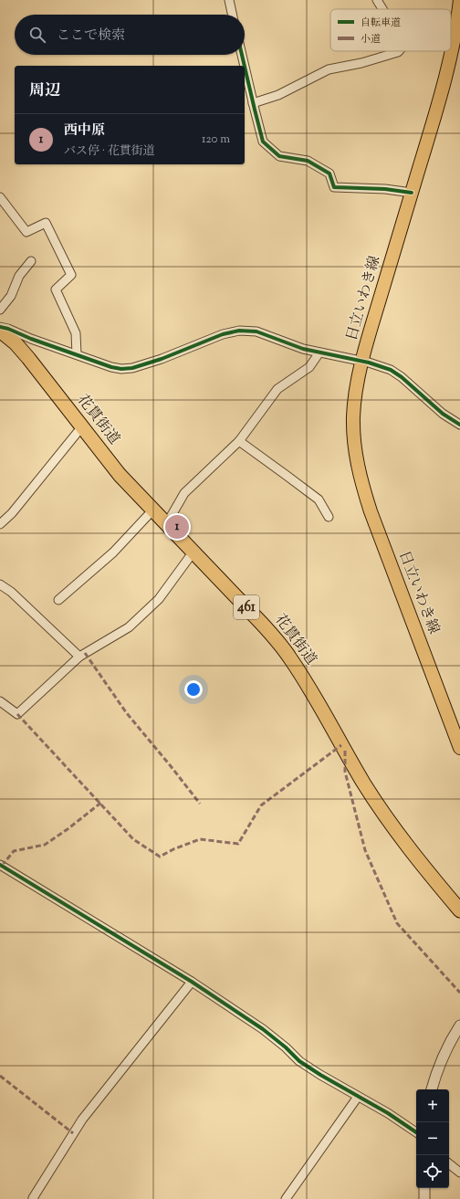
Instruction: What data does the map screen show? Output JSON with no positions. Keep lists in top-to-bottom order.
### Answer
{
  "streets": {
    "highway": ["花貫街道", "461"],
    "main road": ["日立いわき線"]
  },
  "legend": ["自転車道", "小道"],
  "page": {
    "search": "ここで検索",
    "heading": "周辺",
    "list": [
      {
        "mark": "1",
        "name": "西中原",
        "note": "バス停 · 花貫街道",
        "value": "120 m"
      }
    ],
    "pins": "1",
    "map_buttons": ["+", "−"]
  }
}
